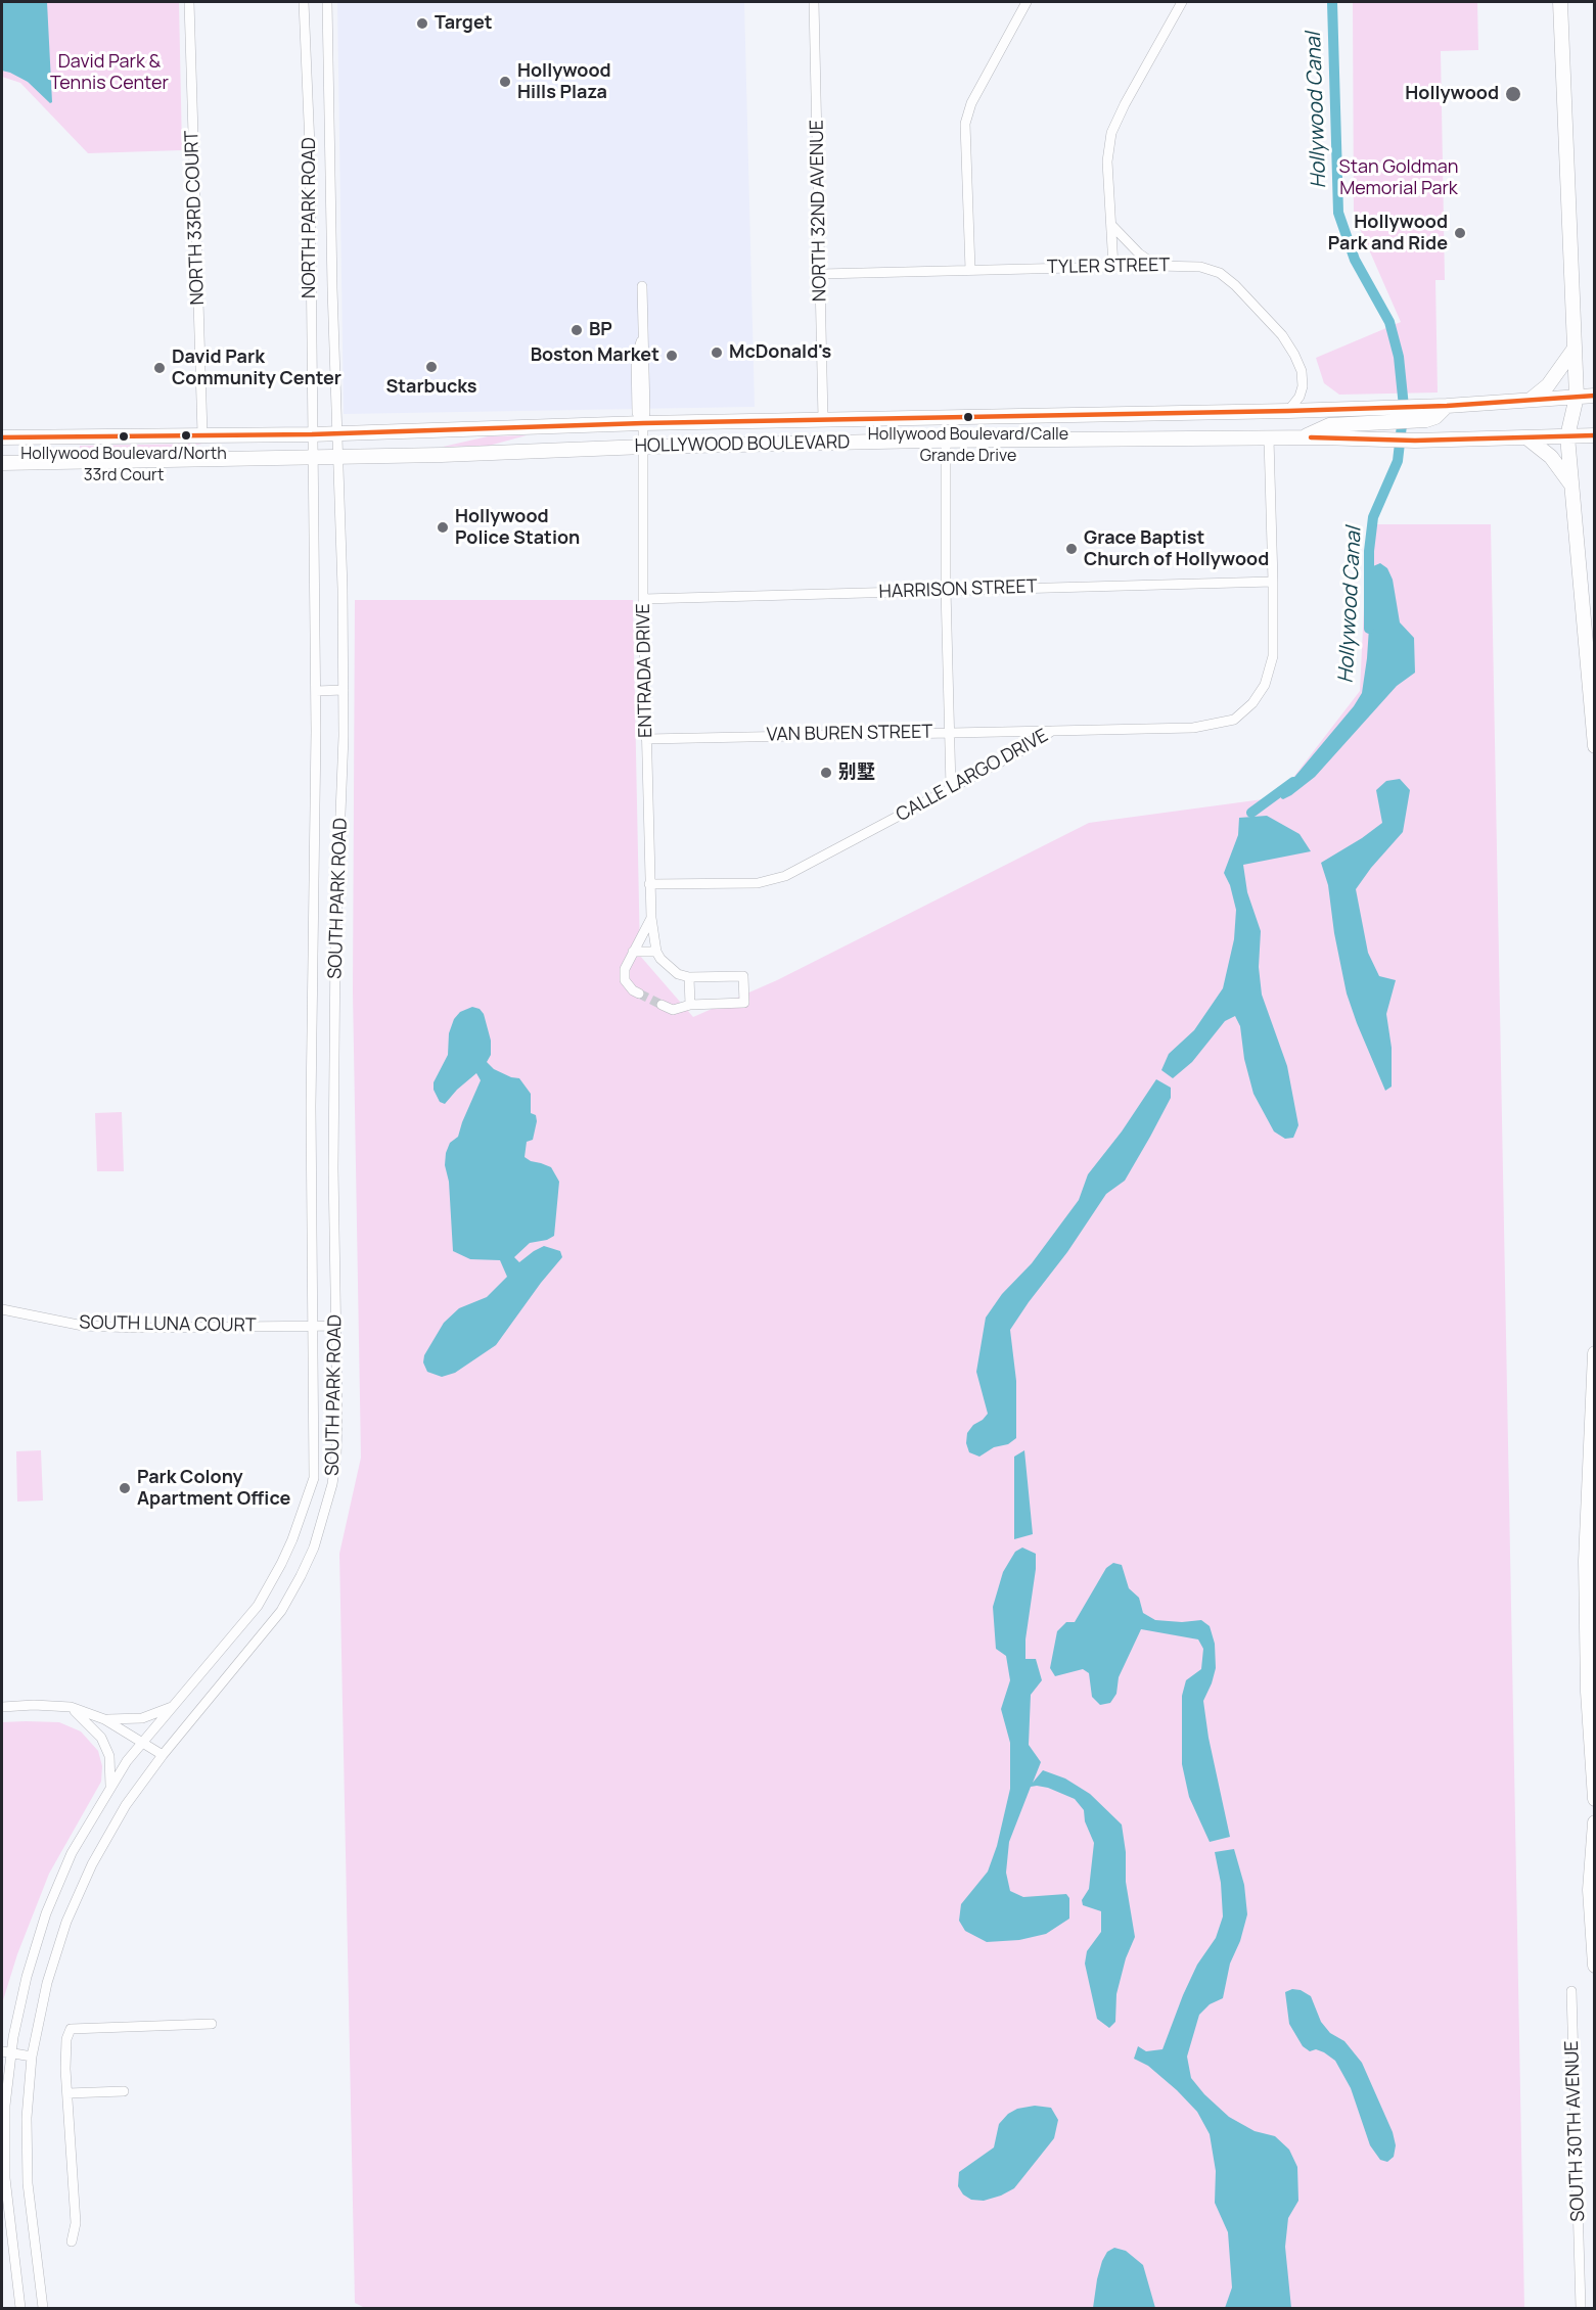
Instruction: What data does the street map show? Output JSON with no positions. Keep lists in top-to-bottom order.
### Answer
{
  "streets": {
    "highway": ["HOLLYWOOD BOULEVARD"],
    "street": [
      "NORTH 32ND AVENUE",
      "NORTH 33RD COURT",
      "NORTH PARK ROAD",
      "TYLER STREET",
      "HARRISON STREET",
      "ENTRADA DRIVE",
      "VAN BUREN STREET",
      "CALLE LARGO DRIVE",
      "SOUTH PARK ROAD",
      "SOUTH LUNA COURT",
      "SOUTH 30TH AVENUE"
    ]
  },
  "crossings": [
    ["NORTH 32ND AVENUE", "TYLER STREET"],
    ["NORTH 32ND AVENUE", "HOLLYWOOD BOULEVARD"],
    ["NORTH 33RD COURT", "HOLLYWOOD BOULEVARD"],
    ["NORTH PARK ROAD", "HOLLYWOOD BOULEVARD"],
    ["NORTH PARK ROAD", "SOUTH PARK ROAD"],
    ["TYLER STREET", "HOLLYWOOD BOULEVARD"],
    ["HOLLYWOOD BOULEVARD", "ENTRADA DRIVE"],
    ["HOLLYWOOD BOULEVARD", "CALLE LARGO DRIVE"],
    ["HOLLYWOOD BOULEVARD", "SOUTH PARK ROAD"],
    ["HARRISON STREET", "ENTRADA DRIVE"],
    ["HARRISON STREET", "CALLE LARGO DRIVE"],
    ["ENTRADA DRIVE", "VAN BUREN STREET"],
    ["ENTRADA DRIVE", "CALLE LARGO DRIVE"],
    ["VAN BUREN STREET", "CALLE LARGO DRIVE"],
    ["SOUTH PARK ROAD", "SOUTH LUNA COURT"]
  ],
  "water": ["Hollywood Canal"],
  "parks": ["David Park & Tennis Center", "Stan Goldman Memorial Park"],
  "places": [
    "Target",
    "Hollywood Hills Plaza",
    "Hollywood",
    "Hollywood Park and Ride",
    "BP",
    "McDonald's",
    "Boston Market",
    "Starbucks",
    "David Park Community Center",
    "Hollywood Boulevard/Calle Grande Drive",
    "Hollywood Boulevard/North 33rd Court",
    "Hollywood Police Station",
    "Grace Baptist Church of Hollywood",
    "别墅",
    "Park Colony Apartment Office"
  ]
}
